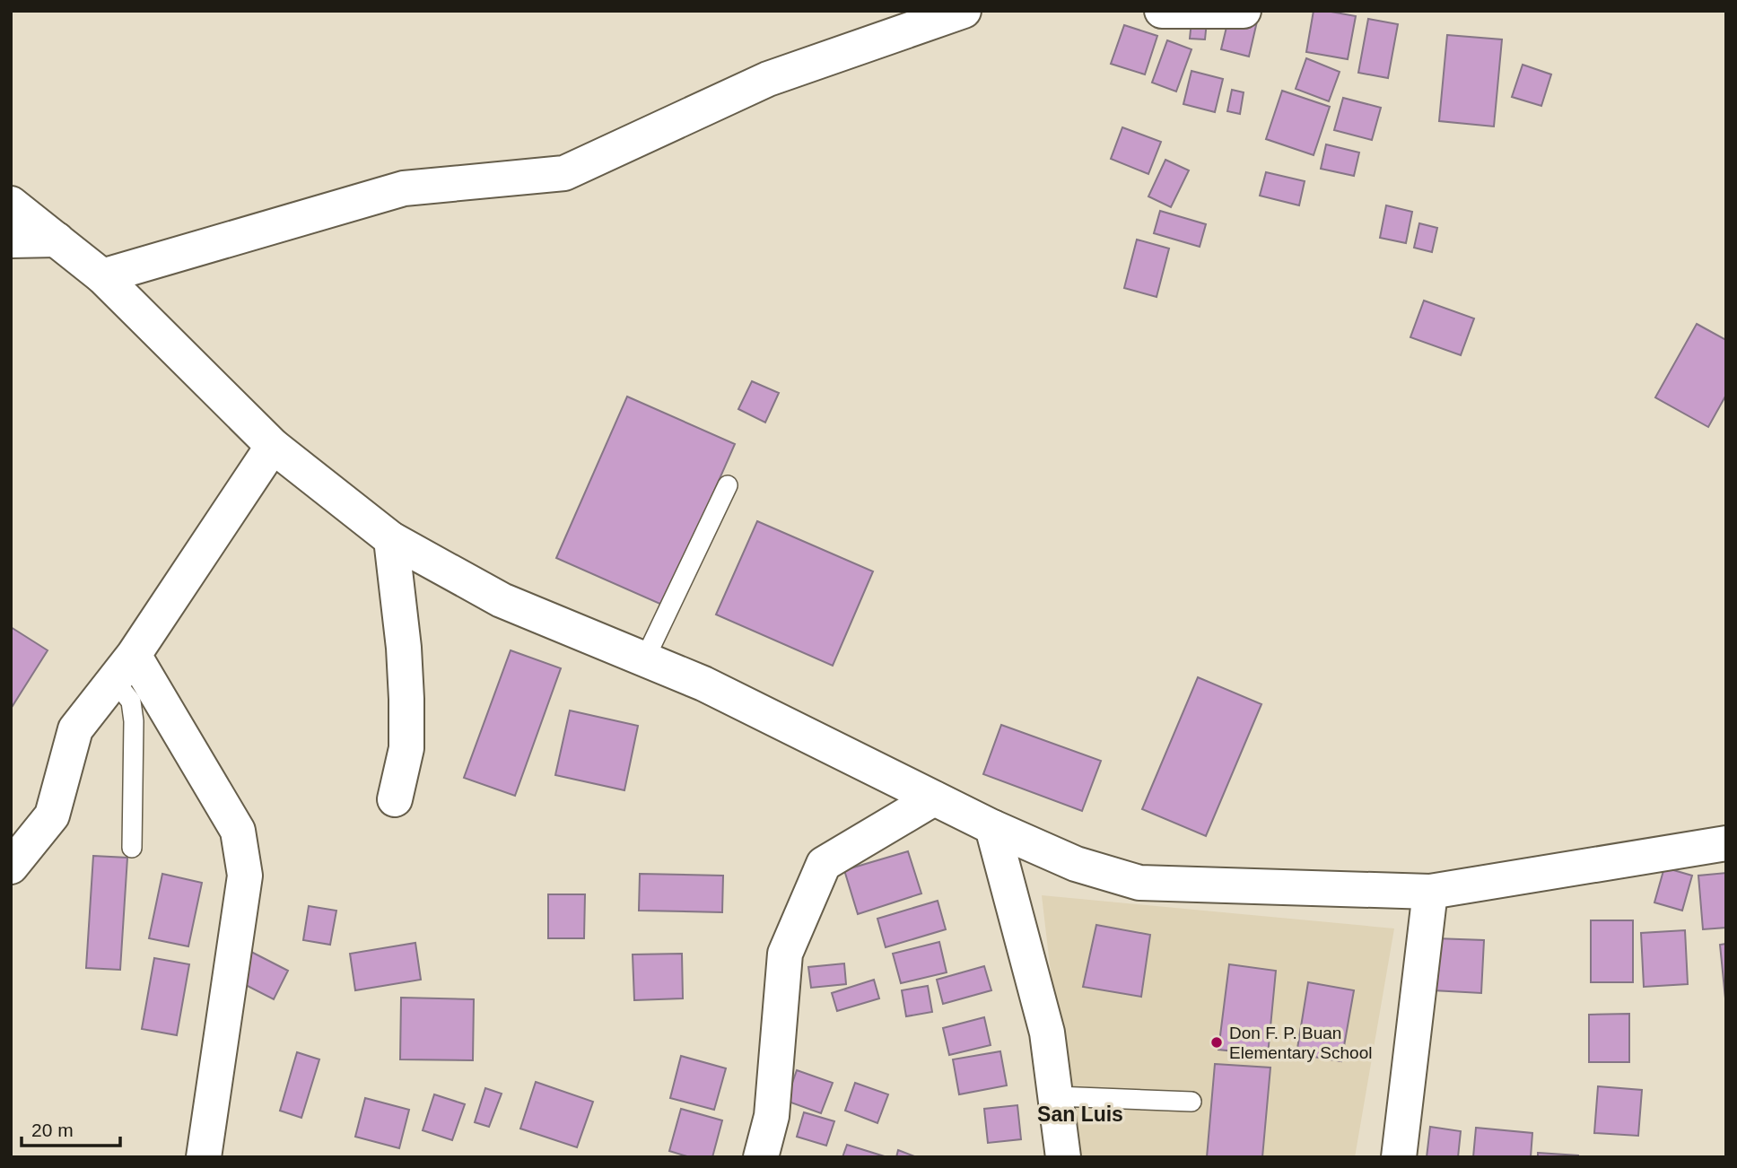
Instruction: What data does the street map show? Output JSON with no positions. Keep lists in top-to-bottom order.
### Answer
{
  "districts": ["San Luis"],
  "places": ["Don F. P. Buan Elementary School"],
  "scale_bar": "20 m"
}
